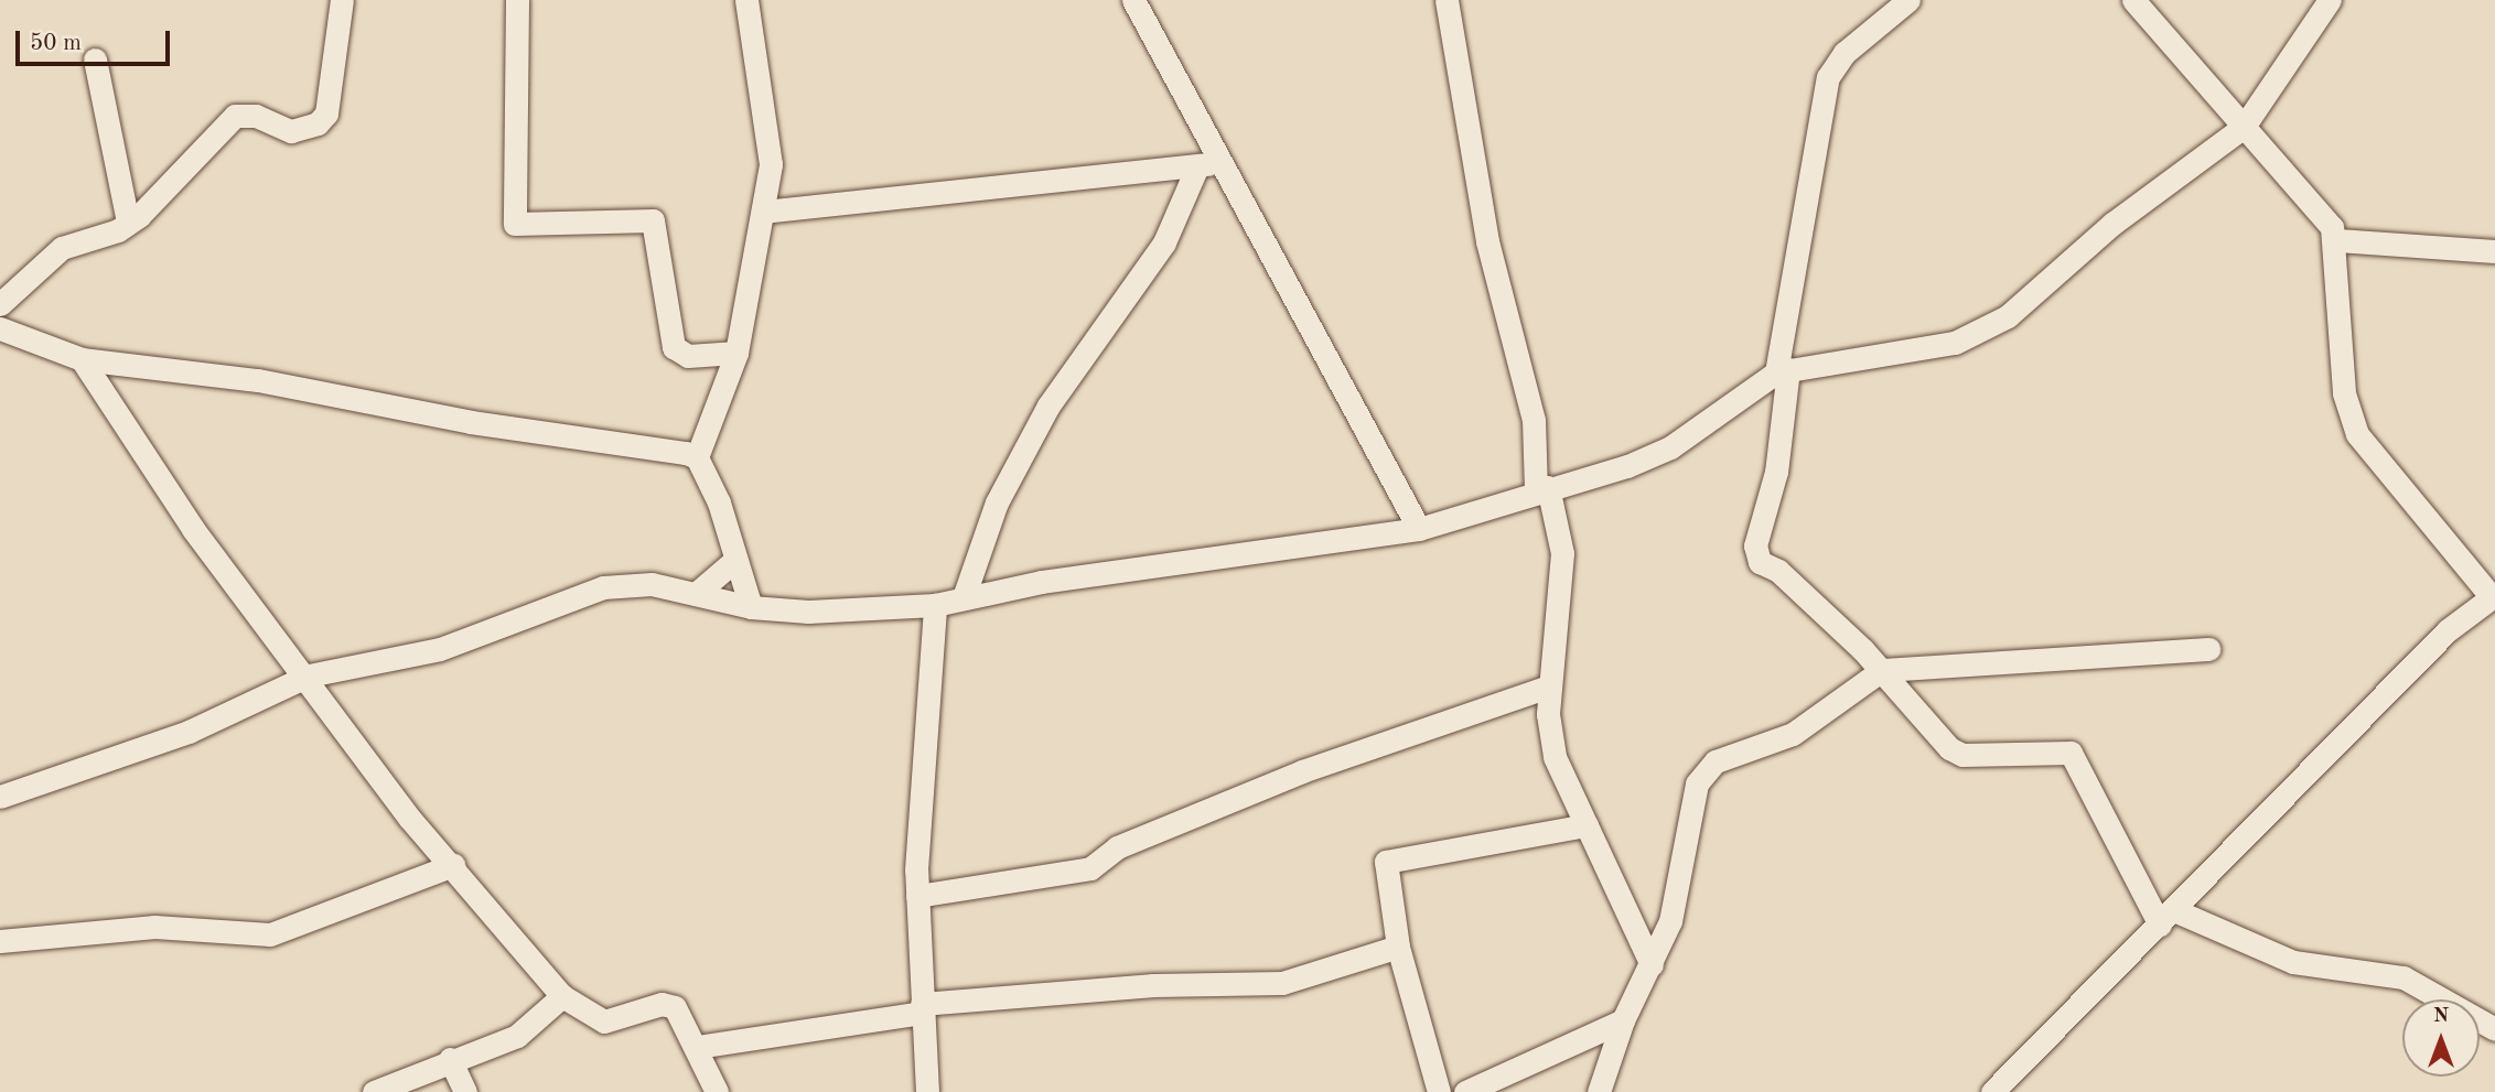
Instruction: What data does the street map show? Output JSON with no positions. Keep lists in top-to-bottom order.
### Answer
{
  "scale_bar": "50 m",
  "north": "top"
}
